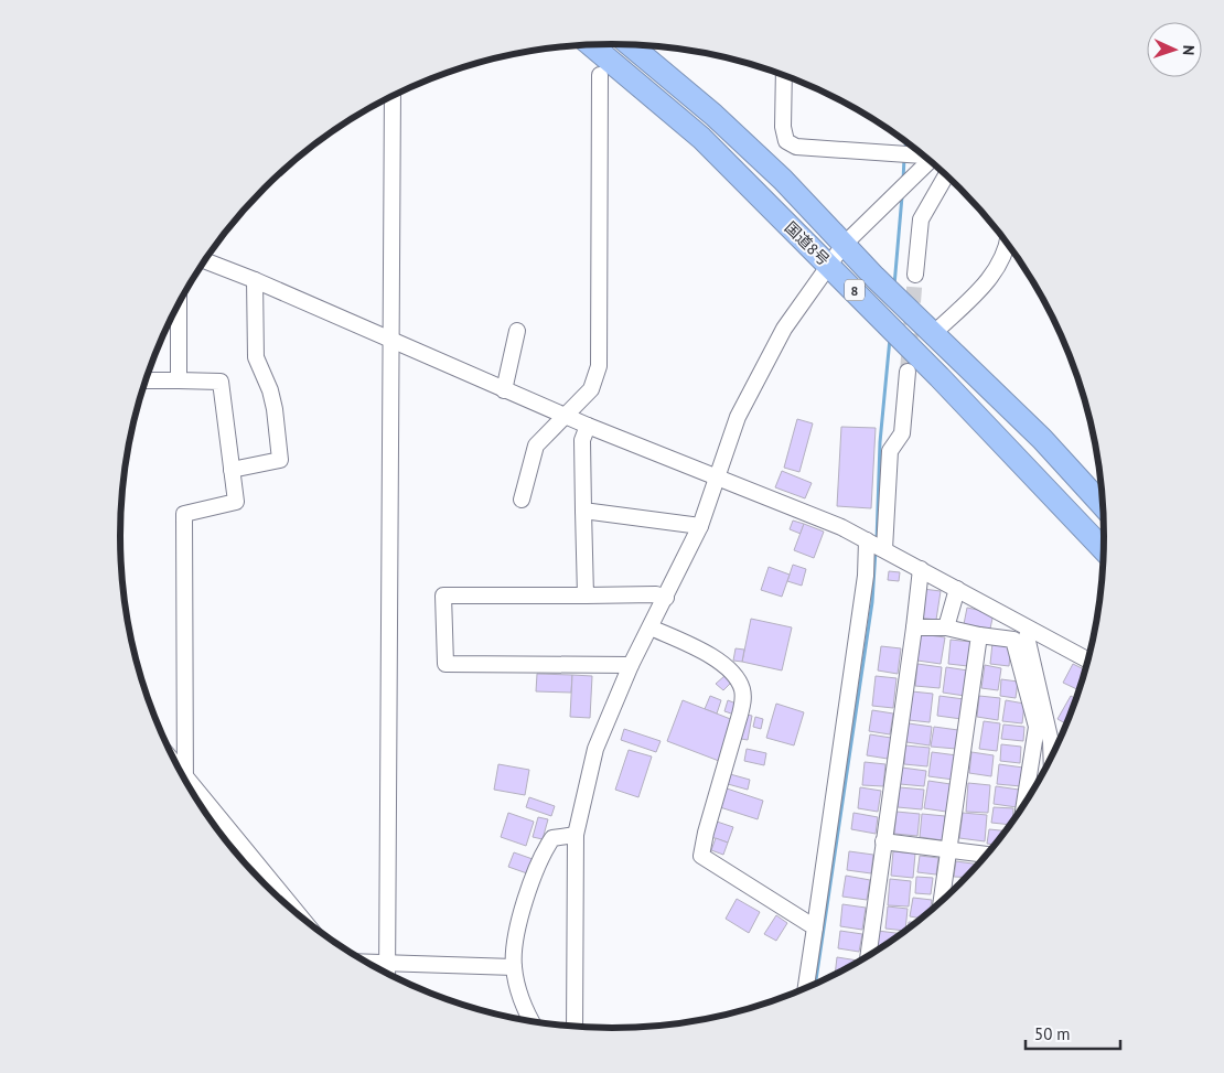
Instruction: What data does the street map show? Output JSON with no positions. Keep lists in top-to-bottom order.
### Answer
{
  "streets": {
    "highway": ["国道8号", "8"]
  },
  "scale_bar": "50 m",
  "north": "right"
}
